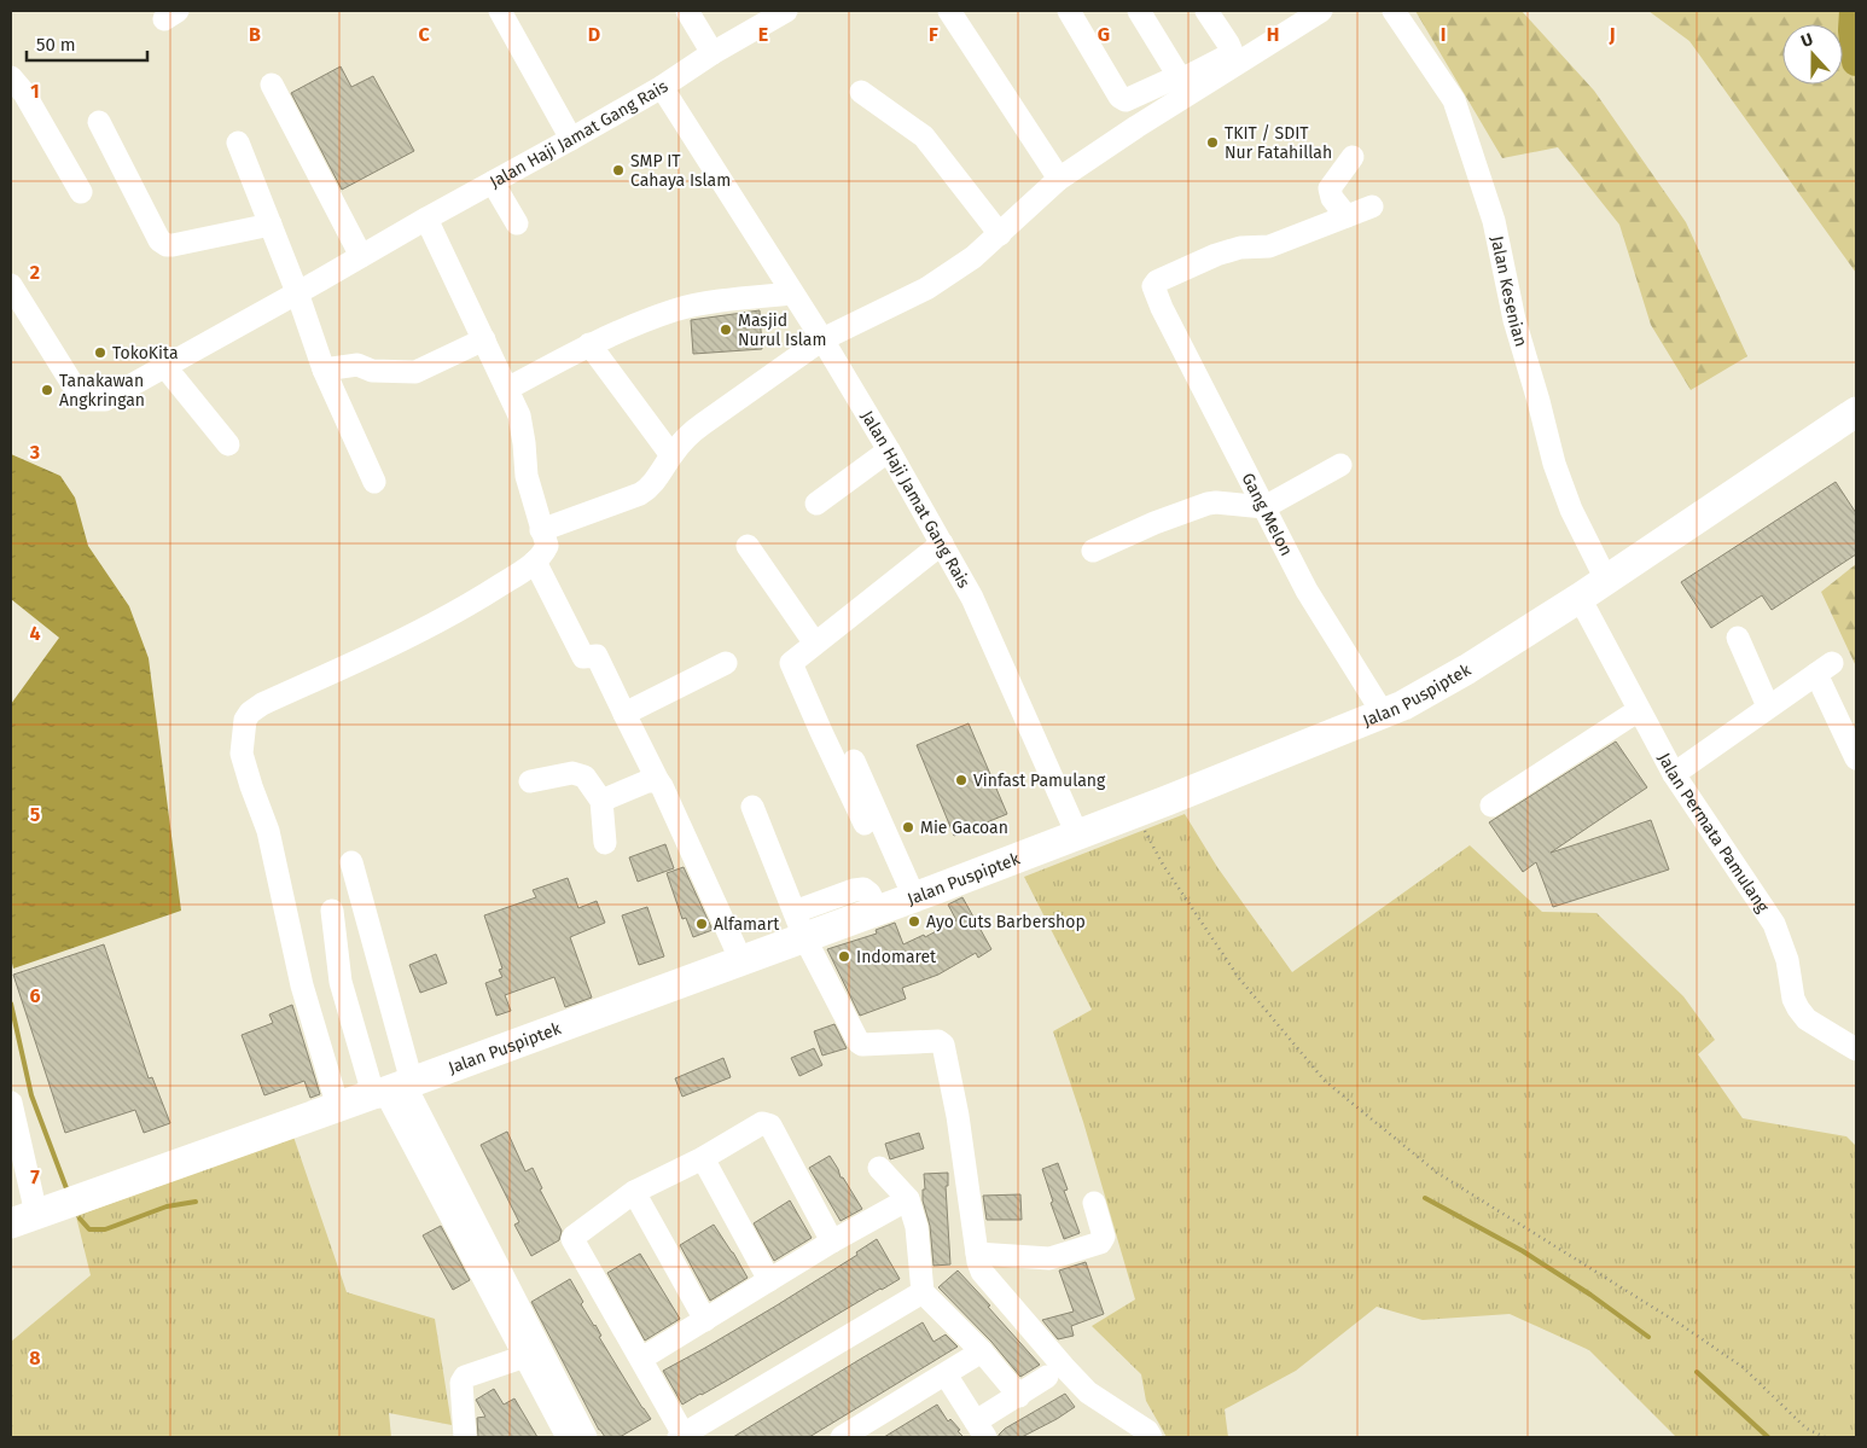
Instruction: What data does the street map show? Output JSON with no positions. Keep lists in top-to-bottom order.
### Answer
{
  "streets": {
    "main road": ["Jalan Puspiptek"],
    "street": [
      "Jalan Haji Jamat Gang Rais",
      "Jalan Kesenian",
      "Gang Melon",
      "Jalan Permata Pamulang"
    ]
  },
  "crossings": [
    ["Jalan Haji Jamat Gang Rais", "Jalan Puspiptek"],
    ["Jalan Kesenian", "Jalan Puspiptek"],
    ["Gang Melon", "Jalan Puspiptek"],
    ["Jalan Puspiptek", "Jalan Permata Pamulang"]
  ],
  "places": [
    "TKIT / SDIT Nur Fatahillah",
    "SMP IT Cahaya Islam",
    "Masjid Nurul Islam",
    "TokoKita",
    "Tanakawan Angkringan",
    "Vinfast Pamulang",
    "Mie Gacoan",
    "Ayo Cuts Barbershop",
    "Alfamart",
    "Indomaret"
  ],
  "scale_bar": "50 m",
  "north": "top",
  "grid": {
    "columns": [
      "B",
      "C",
      "D",
      "E",
      "F",
      "G",
      "H",
      "I",
      "J"
    ],
    "rows": [
      "1",
      "2",
      "3",
      "4",
      "5",
      "6",
      "7",
      "8"
    ]
  }
}
